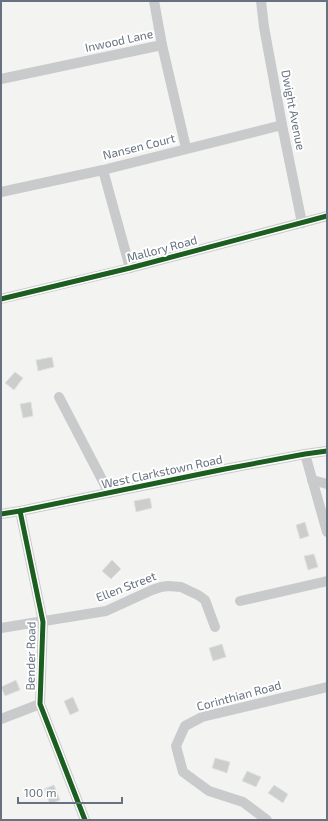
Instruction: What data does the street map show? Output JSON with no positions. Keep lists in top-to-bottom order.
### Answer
{
  "streets": {
    "street": [
      "Inwood Lane",
      "Dwight Avenue",
      "Nansen Court",
      "Mallory Road",
      "West Clarkstown Road",
      "Ellen Street",
      "Bender Road",
      "Corinthian Road"
    ]
  },
  "crossings": [
    ["Inwood Lane", "Nansen Court"],
    ["Dwight Avenue", "Nansen Court"],
    ["Dwight Avenue", "Mallory Road"],
    ["West Clarkstown Road", "Bender Road"],
    ["Ellen Street", "Bender Road"]
  ],
  "scale_bar": "100 m"
}
